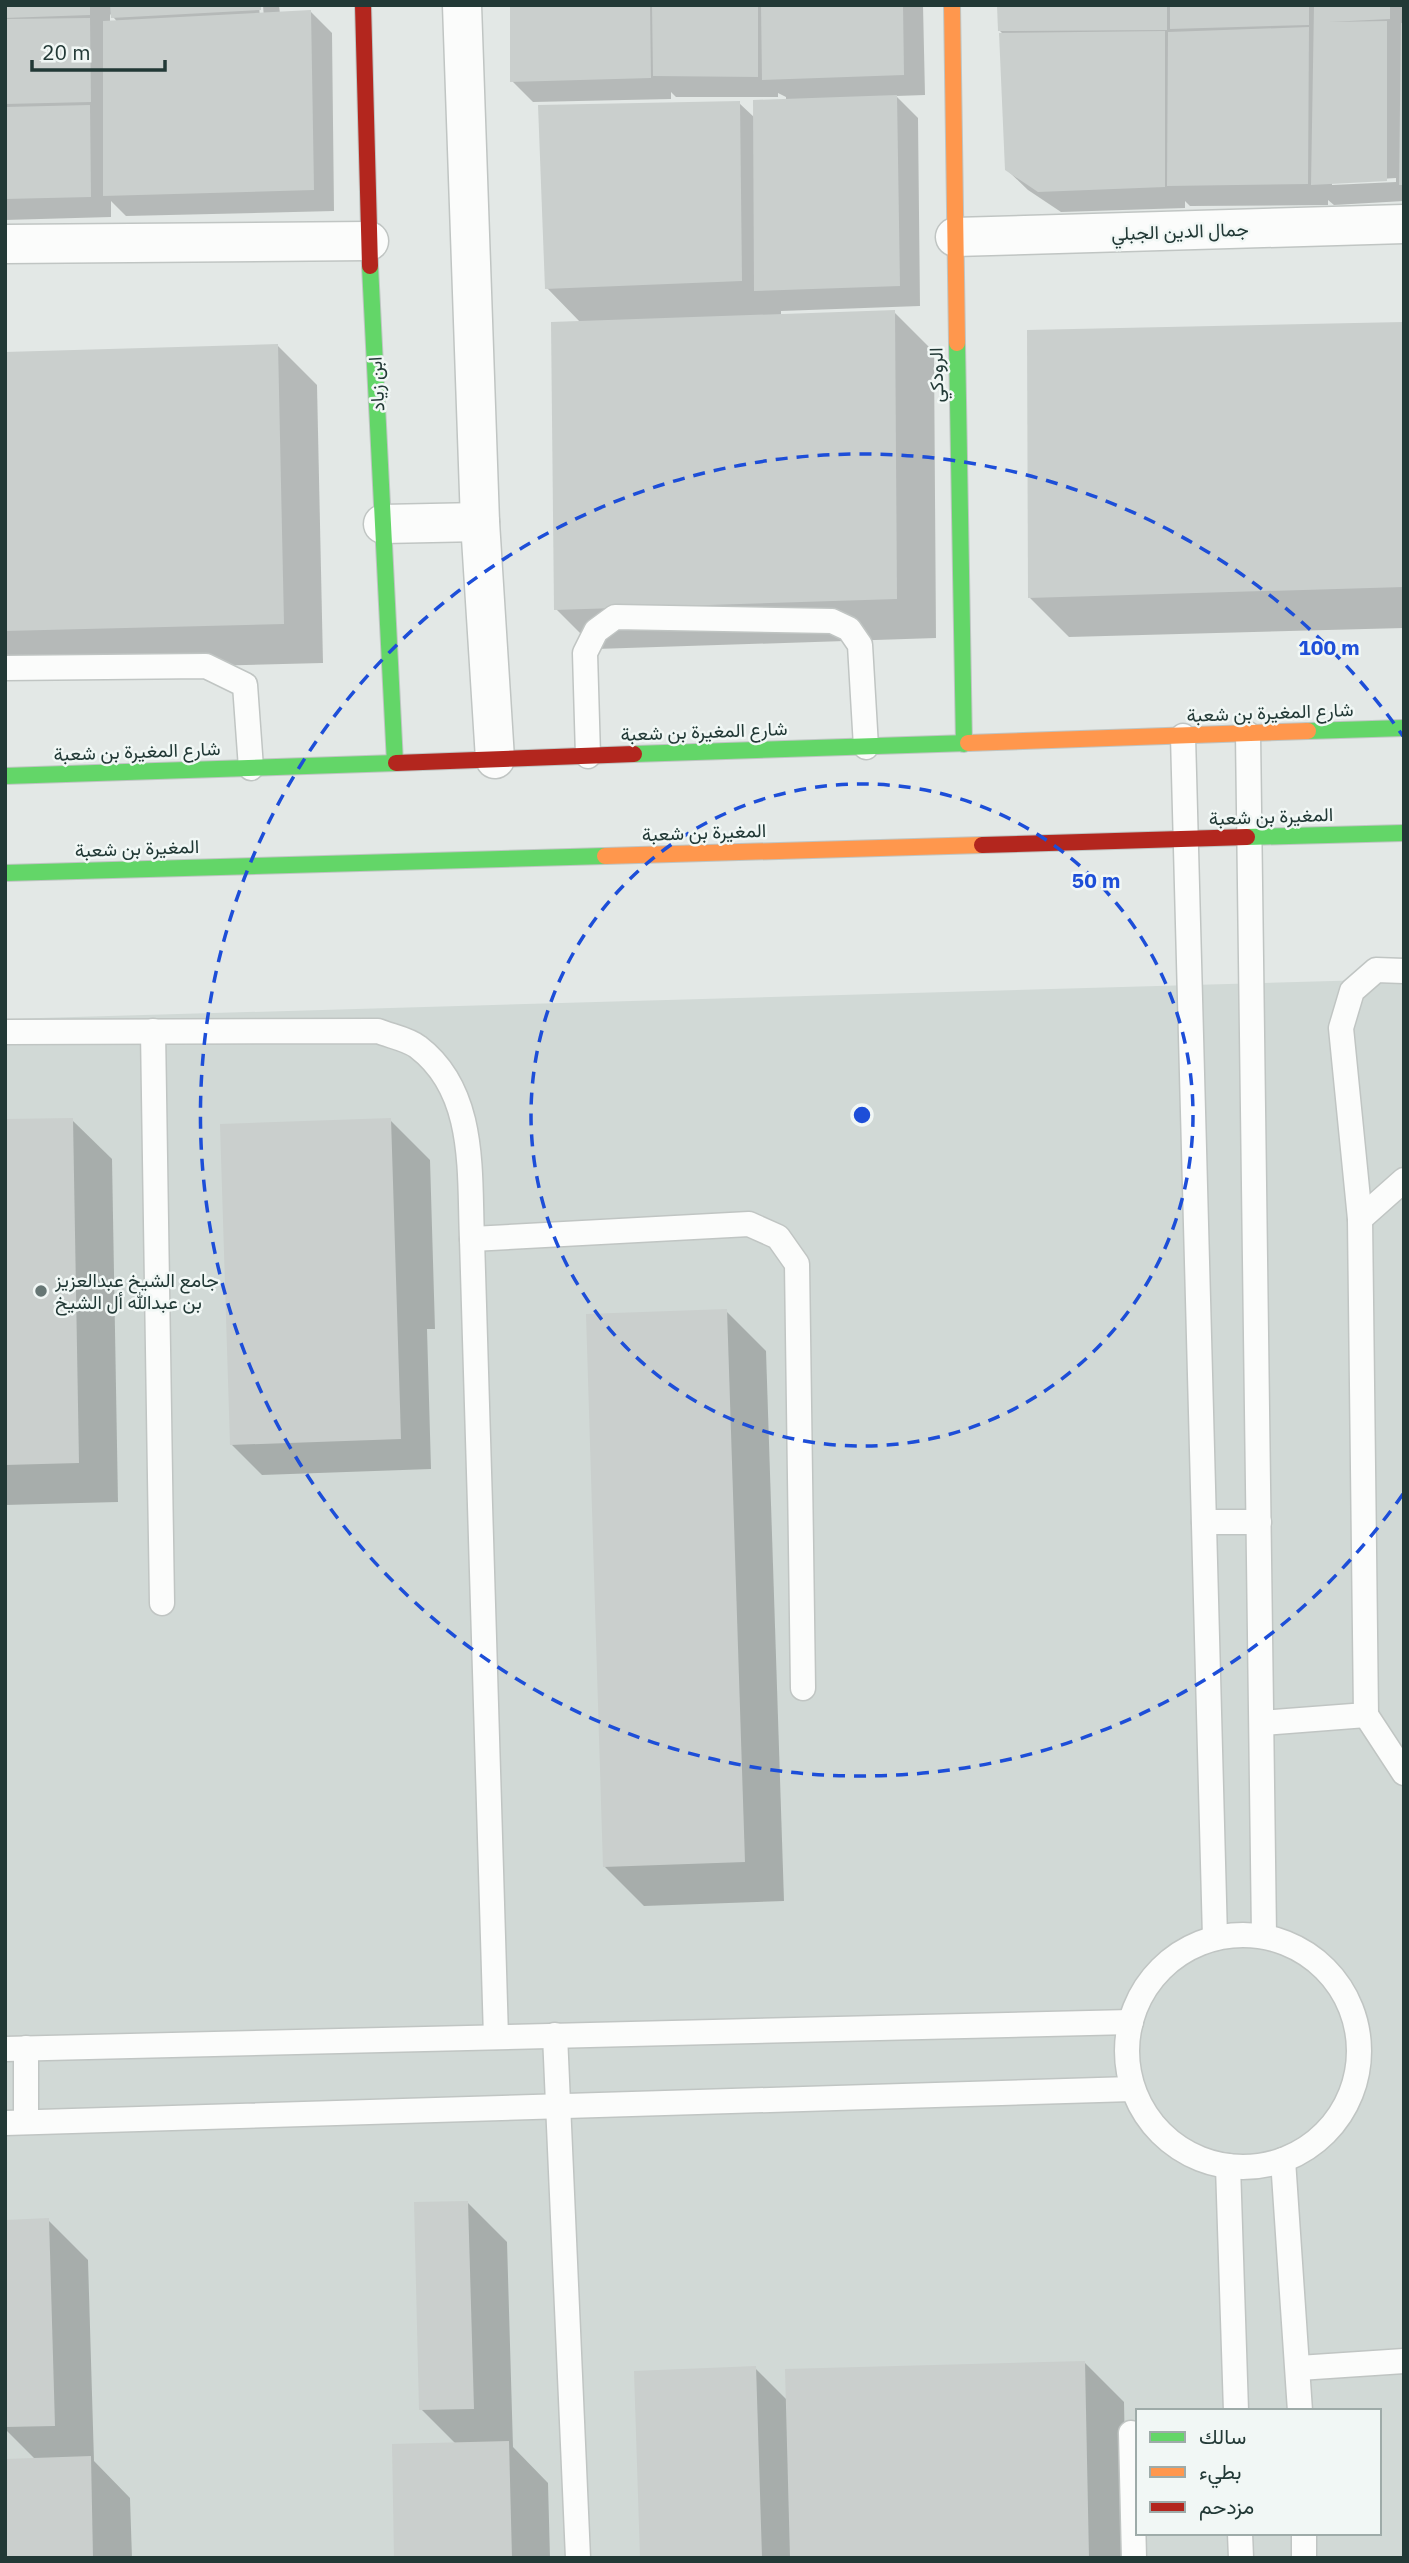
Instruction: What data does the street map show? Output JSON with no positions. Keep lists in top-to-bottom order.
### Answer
{
  "streets": {
    "street": [
      "جمال الدين الجبلي",
      "الرودكي",
      "ابن زياد",
      "شارع المغيرة بن شعبة",
      "المغيرة بن شعبة"
    ]
  },
  "crossings": [
    ["جمال الدين الجبلي", "الرودكي"],
    ["الرودكي", "شارع المغيرة بن شعبة"],
    ["ابن زياد", "شارع المغيرة بن شعبة"]
  ],
  "places": ["جامع الشيخ عبدالعزيز بن عبدالله أل الشيخ"],
  "legend": ["سالك", "بطيء", "مزدحم"],
  "scale_bar": "20 m",
  "rings": ["100 m", "50 m"]
}
